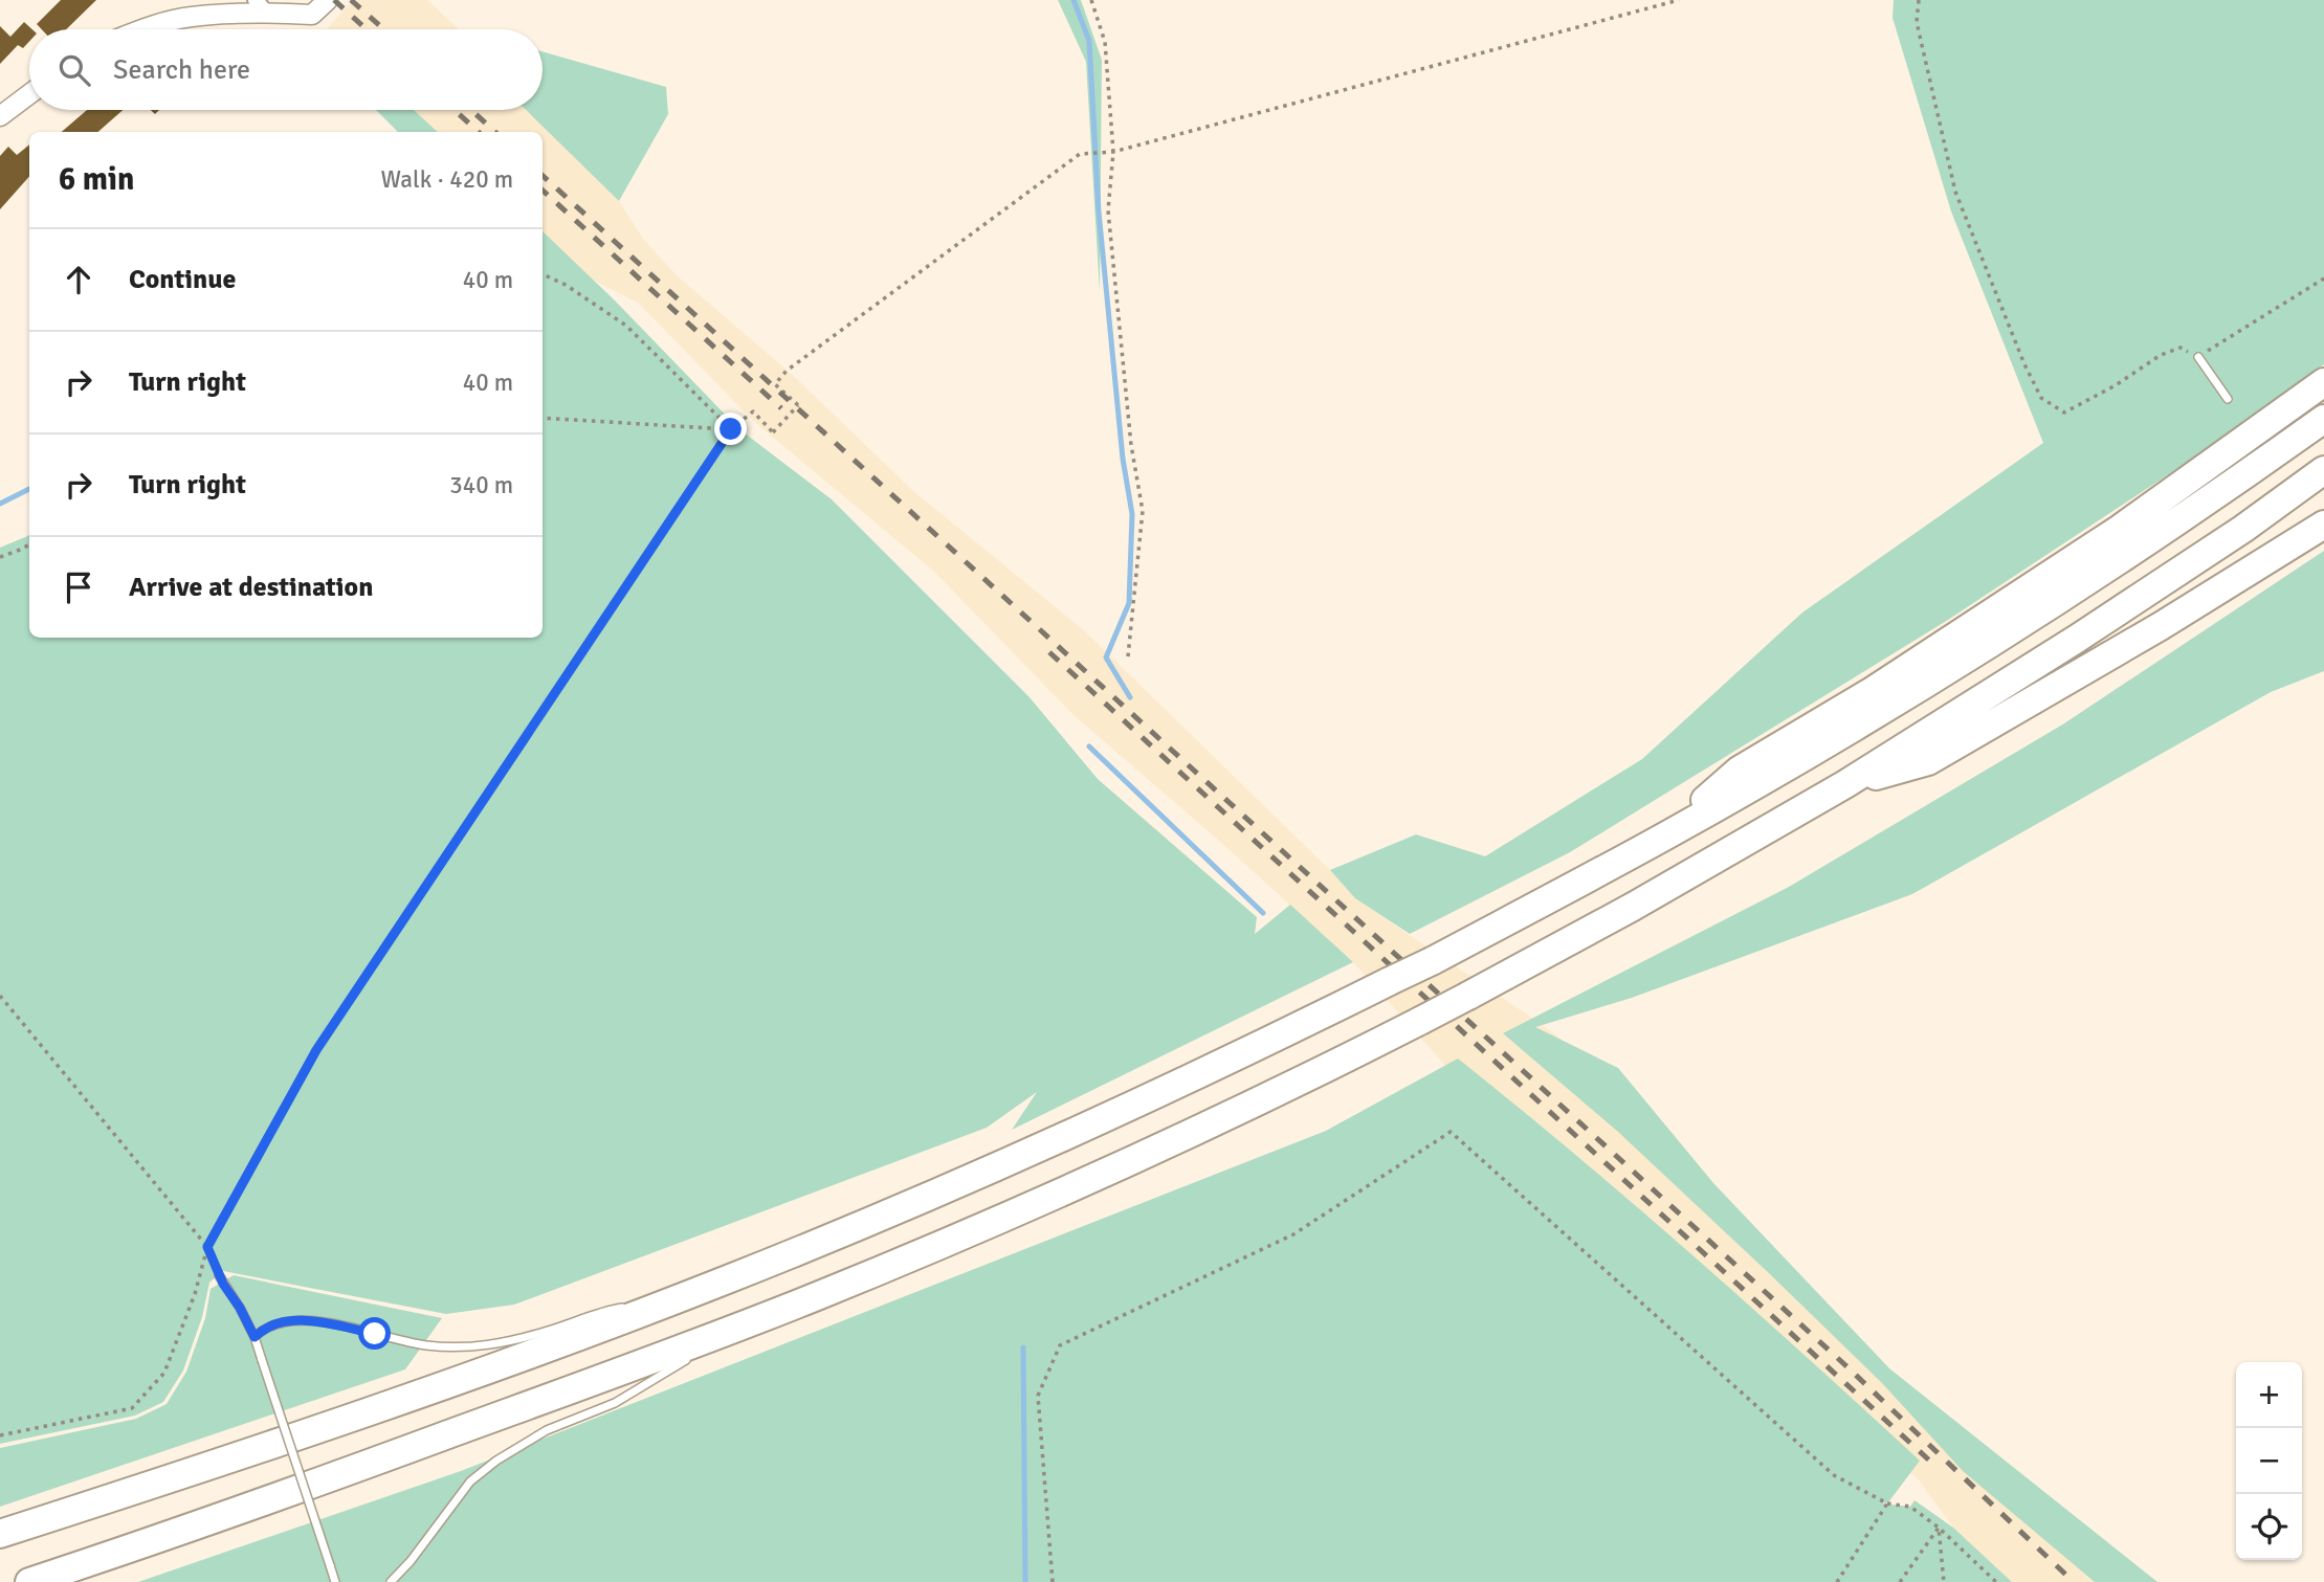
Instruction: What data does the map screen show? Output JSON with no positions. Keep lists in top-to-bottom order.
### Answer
{
  "page": {
    "search": "Search here",
    "heading": ["6 min", "Walk · 420 m"],
    "list": [
      ["Continue", "40 m"],
      ["Turn right", "40 m"],
      ["Turn right", "340 m"],
      "Arrive at destination"
    ],
    "map_buttons": ["+", "−"]
  }
}
